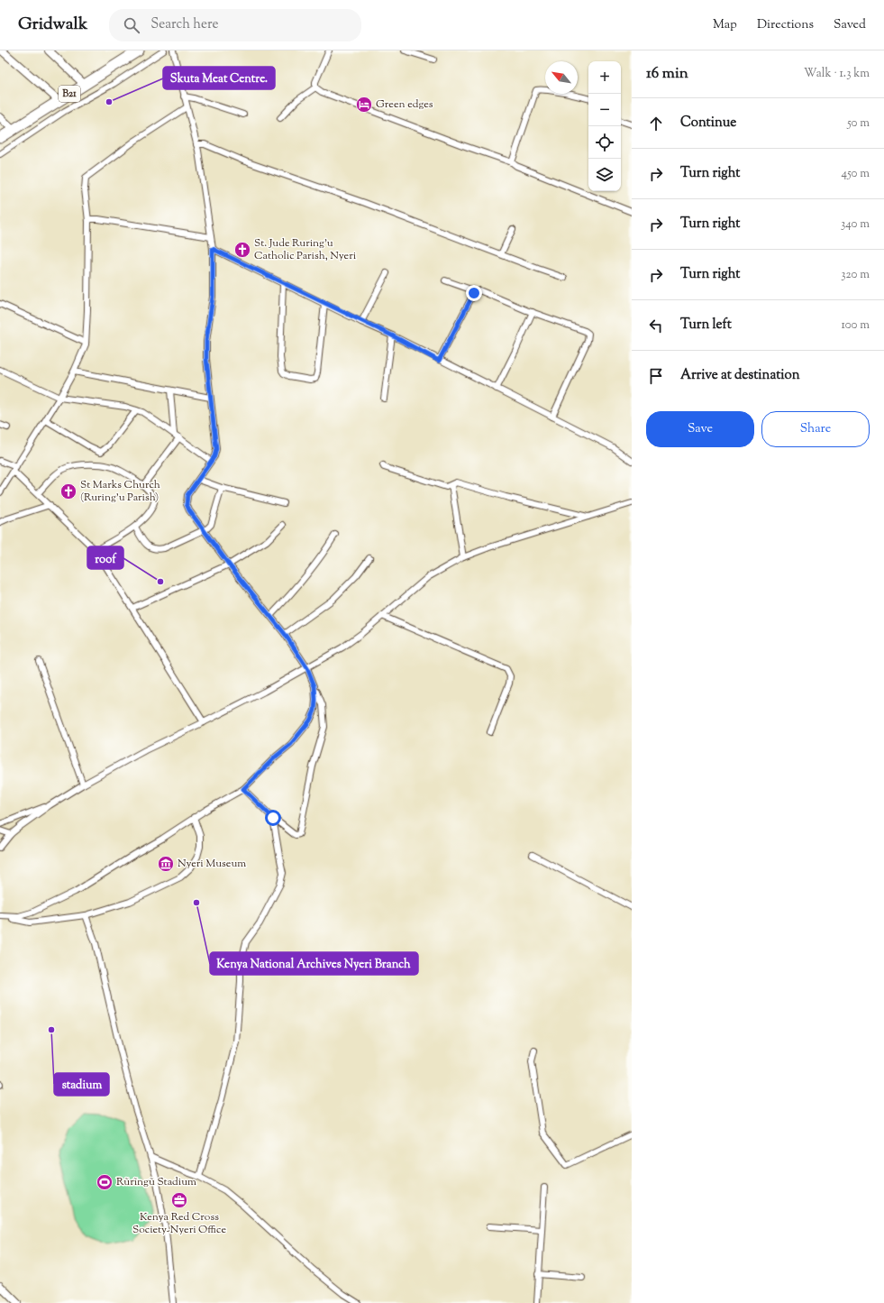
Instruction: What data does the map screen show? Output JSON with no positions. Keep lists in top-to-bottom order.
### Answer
{
  "streets": {
    "highway": ["B21"]
  },
  "places": {
    "other": [
      "Skuta Meat Centre.",
      "roof",
      "Kenya National Archives Nyeri Branch",
      "stadium"
    ],
    "hotel": ["Green edges"],
    "church": ["St. Jude Ruring'u Catholic Parish, Nyeri", "St Marks Church (Ruring'u Parish)"],
    "museum": ["Nyeri Museum"],
    "sports": ["Rũrĩngũ Stadium"],
    "office": ["Kenya Red Cross Society-Nyeri Office"]
  },
  "north": "top left",
  "page": {
    "header": "Gridwalk",
    "search": "Search here",
    "nav": ["Map", "Directions", "Saved"],
    "heading": ["16 min", "Walk · 1.3 km"],
    "map_buttons": ["+", "−"],
    "list": [
      ["Continue", "50 m"],
      ["Turn right", "450 m"],
      ["Turn right", "340 m"],
      ["Turn right", "320 m"],
      ["Turn left", "100 m"],
      "Arrive at destination"
    ],
    "buttons": ["Save", "Share"]
  }
}
